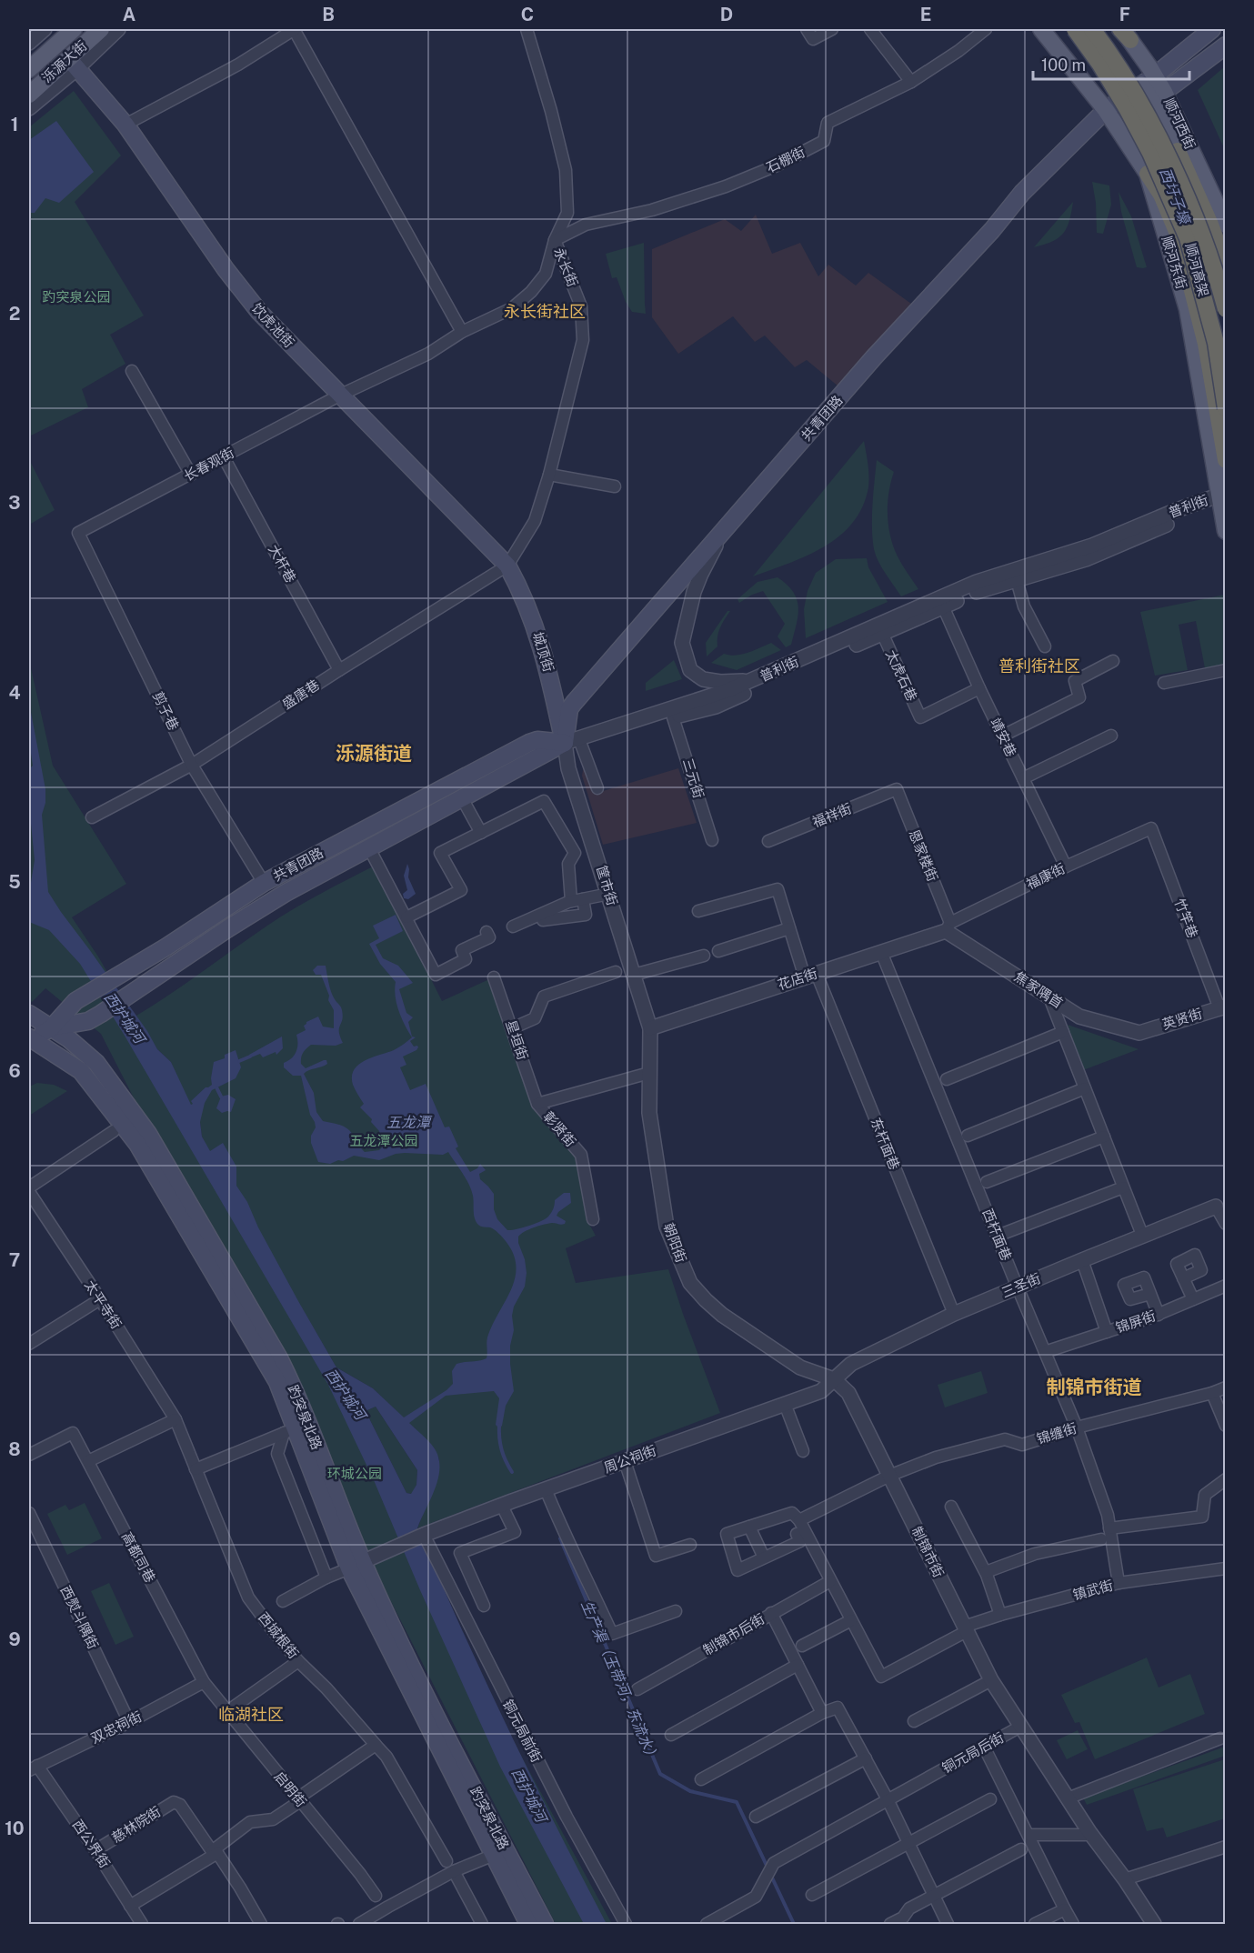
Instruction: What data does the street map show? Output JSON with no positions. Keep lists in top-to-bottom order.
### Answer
{
  "streets": {
    "highway": ["顺河高架"],
    "main road": [
      "泺源大街",
      "顺河西街",
      "顺河东街",
      "饮虎池街",
      "共青团路",
      "城顶街",
      "趵突泉北路"
    ],
    "street": [
      "石棚街",
      "永长街",
      "长春观街",
      "普利街",
      "大杆巷",
      "太虎石巷",
      "盛唐巷",
      "剪子巷",
      "靖安巷",
      "三元街",
      "福祥街",
      "恩家楼街",
      "福康街",
      "筐市街",
      "竹竿巷",
      "花店街",
      "焦家隅首",
      "英贤街",
      "星垣街",
      "彰贤街",
      "东杆面巷",
      "西杆面巷",
      "朝阳街",
      "三圣街",
      "太平寺街",
      "锦屏街",
      "锦缠街",
      "周公祠街",
      "制锦市街",
      "高都司巷",
      "镇武街",
      "西熨斗隅街",
      "制锦市后街",
      "西城根街",
      "双忠祠街",
      "铜元局前街",
      "铜元局后街",
      "启明街",
      "慈林院街",
      "西公界街"
    ]
  },
  "crossings": [
    ["泺源大街", "饮虎池街"],
    ["顺河西街", "共青团路"],
    ["石棚街", "永长街"],
    ["石棚街", "长春观街"],
    ["顺河东街", "共青团路"],
    ["顺河东街", "普利街"],
    ["永长街", "饮虎池街"],
    ["永长街", "长春观街"],
    ["永长街", "城顶街"],
    ["永长街", "盛唐巷"],
    ["饮虎池街", "长春观街"],
    ["饮虎池街", "城顶街"],
    ["饮虎池街", "盛唐巷"],
    ["共青团路", "普利街"],
    ["共青团路", "城顶街"],
    ["共青团路", "剪子巷"],
    ["共青团路", "筐市街"],
    ["共青团路", "趵突泉北路"],
    ["长春观街", "大杆巷"],
    ["长春观街", "剪子巷"],
    ["普利街", "城顶街"],
    ["普利街", "太虎石巷"],
    ["普利街", "靖安巷"],
    ["普利街", "三元街"],
    ["普利街", "筐市街"],
    ["大杆巷", "盛唐巷"],
    ["城顶街", "盛唐巷"],
    ["城顶街", "筐市街"],
    ["太虎石巷", "靖安巷"],
    ["盛唐巷", "剪子巷"],
    ["靖安巷", "福康街"],
    ["福祥街", "恩家楼街"],
    ["恩家楼街", "福康街"],
    ["恩家楼街", "花店街"],
    ["恩家楼街", "焦家隅首"],
    ["福康街", "竹竿巷"],
    ["福康街", "花店街"],
    ["福康街", "焦家隅首"],
    ["筐市街", "花店街"],
    ["筐市街", "朝阳街"],
    ["竹竿巷", "英贤街"],
    ["花店街", "焦家隅首"],
    ["花店街", "东杆面巷"],
    ["花店街", "西杆面巷"],
    ["花店街", "朝阳街"],
    ["焦家隅首", "英贤街"],
    ["星垣街", "彰贤街"],
    ["东杆面巷", "三圣街"],
    ["西杆面巷", "三圣街"],
    ["西杆面巷", "锦屏街"],
    ["西杆面巷", "锦缠街"],
    ["西杆面巷", "镇武街"],
    ["朝阳街", "三圣街"],
    ["朝阳街", "周公祠街"],
    ["朝阳街", "制锦市街"],
    ["三圣街", "周公祠街"],
    ["三圣街", "制锦市街"],
    ["太平寺街", "西城根街"],
    ["趵突泉北路", "周公祠街"],
    ["锦缠街", "制锦市街"],
    ["周公祠街", "制锦市街"],
    ["周公祠街", "铜元局前街"],
    ["制锦市街", "镇武街"],
    ["制锦市街", "铜元局后街"],
    ["高都司巷", "双忠祠街"],
    ["高都司巷", "启明街"],
    ["西熨斗隅街", "双忠祠街"],
    ["双忠祠街", "启明街"],
    ["双忠祠街", "西公界街"],
    ["慈林院街", "西公界街"]
  ],
  "districts": [
    "永长街社区",
    "普利街社区",
    "泺源街道",
    "制锦市街道",
    "临湖社区"
  ],
  "water": [
    "西圩子壕",
    "西护城河",
    "五龙潭",
    "生产渠（玉带河，东流水）"
  ],
  "parks": ["趵突泉公园", "五龙潭公园", "环城公园"],
  "scale_bar": "100 m",
  "grid": {
    "columns": [
      "A",
      "B",
      "C",
      "D",
      "E",
      "F"
    ],
    "rows": [
      "1",
      "2",
      "3",
      "4",
      "5",
      "6",
      "7",
      "8",
      "9",
      "10"
    ]
  }
}
